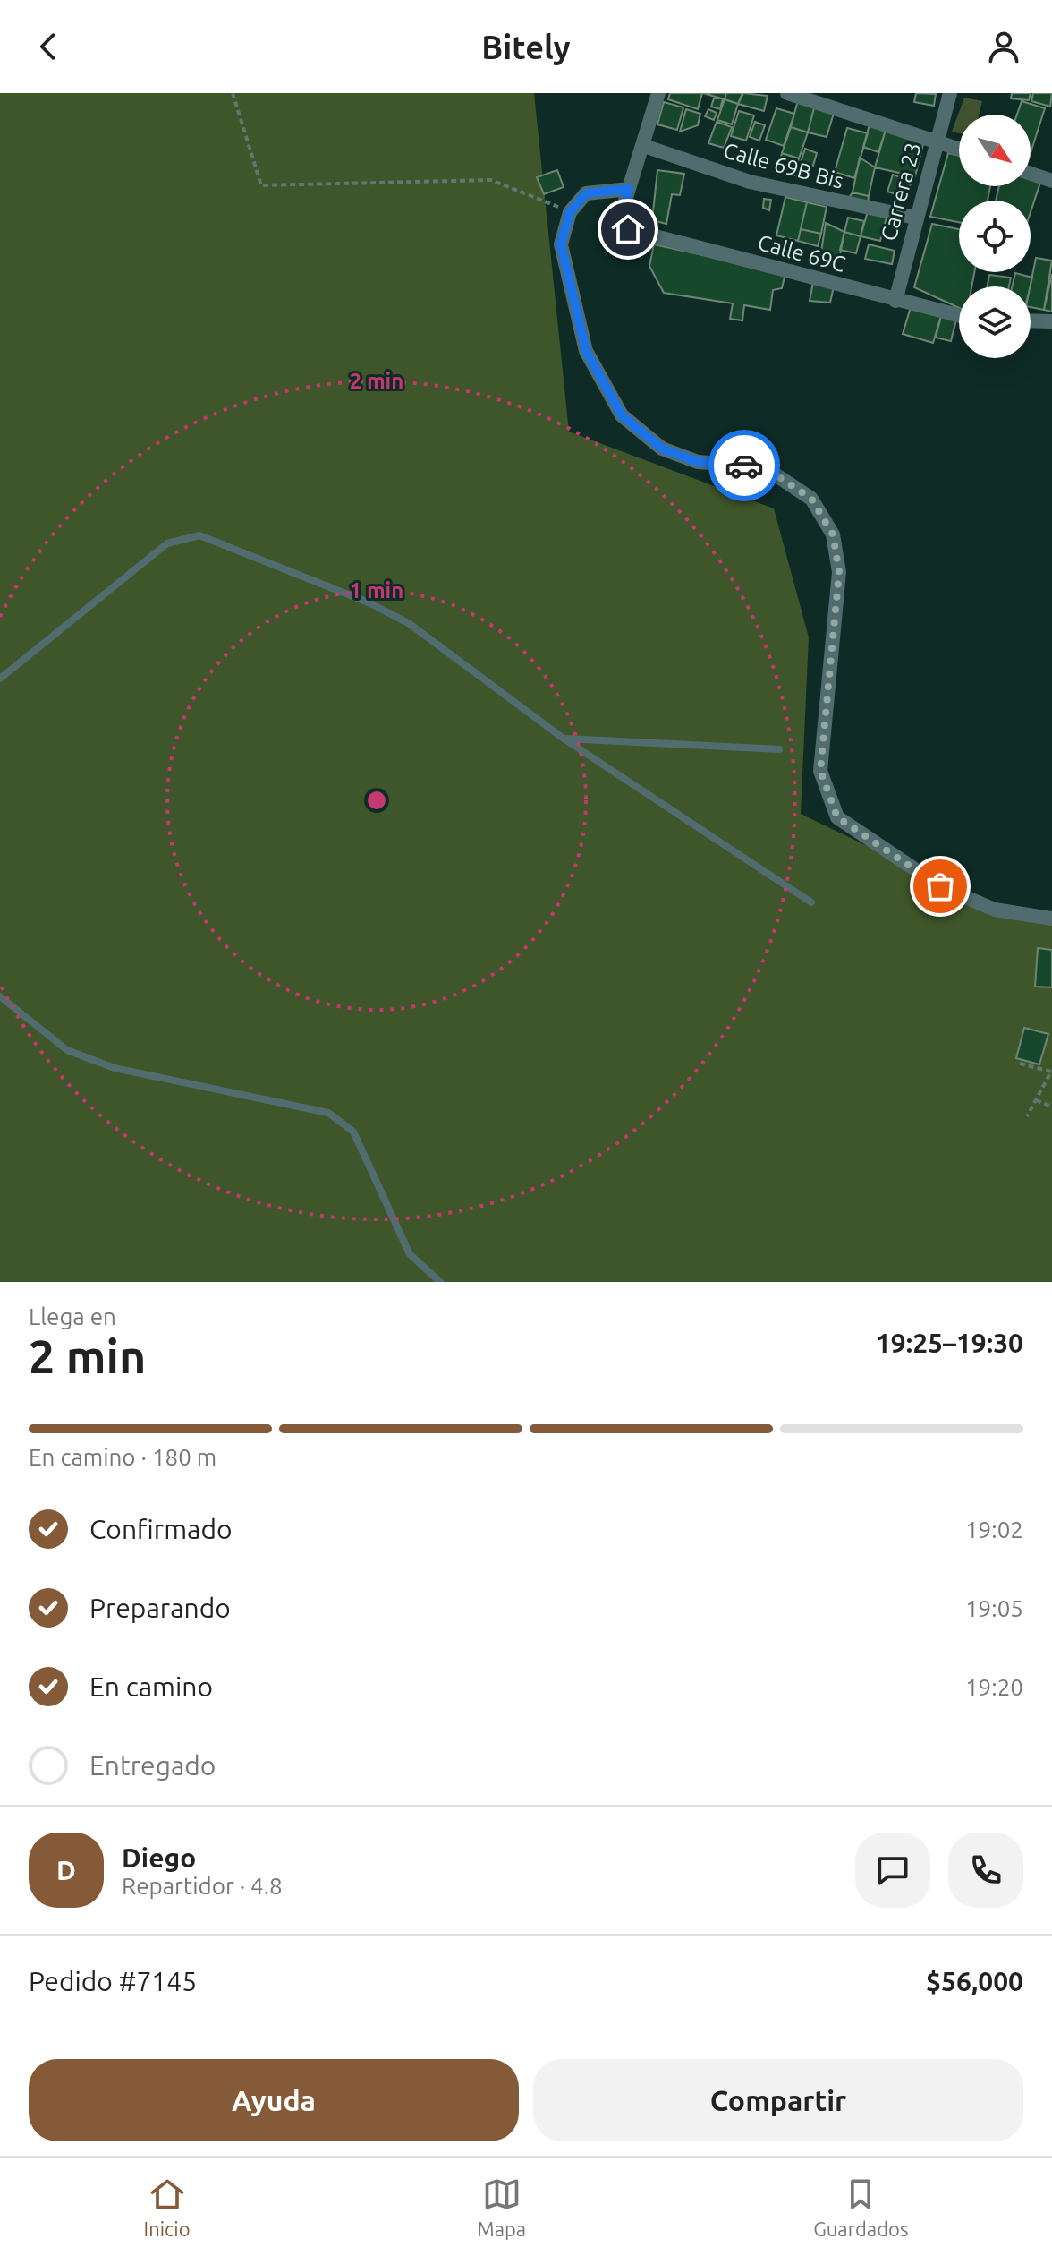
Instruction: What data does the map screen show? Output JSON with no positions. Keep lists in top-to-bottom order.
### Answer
{
  "streets": {
    "street": ["Calle 69B Bis", "Carrera 23", "Calle 69C"]
  },
  "crossings": [
    ["Calle 69B Bis", "Carrera 23"],
    ["Carrera 23", "Calle 69C"]
  ],
  "north": "bottom right",
  "page": {
    "header": "Bitely",
    "heading": ["2 min", "Llega en", "19:25–19:30"],
    "panel": [
      "Diego",
      "Repartidor · 4.8",
      "Pedido #7145",
      "$56,000"
    ],
    "bar": "En camino · 180 m",
    "list": [
      ["Confirmado", "19:02"],
      ["Preparando", "19:05"],
      ["En camino", "19:20"],
      "Entregado"
    ],
    "round": "D",
    "buttons": ["Ayuda", "Compartir"],
    "tabs": ["Inicio", "Mapa", "Guardados"]
  },
  "rings": ["2 min", "1 min"]
}
